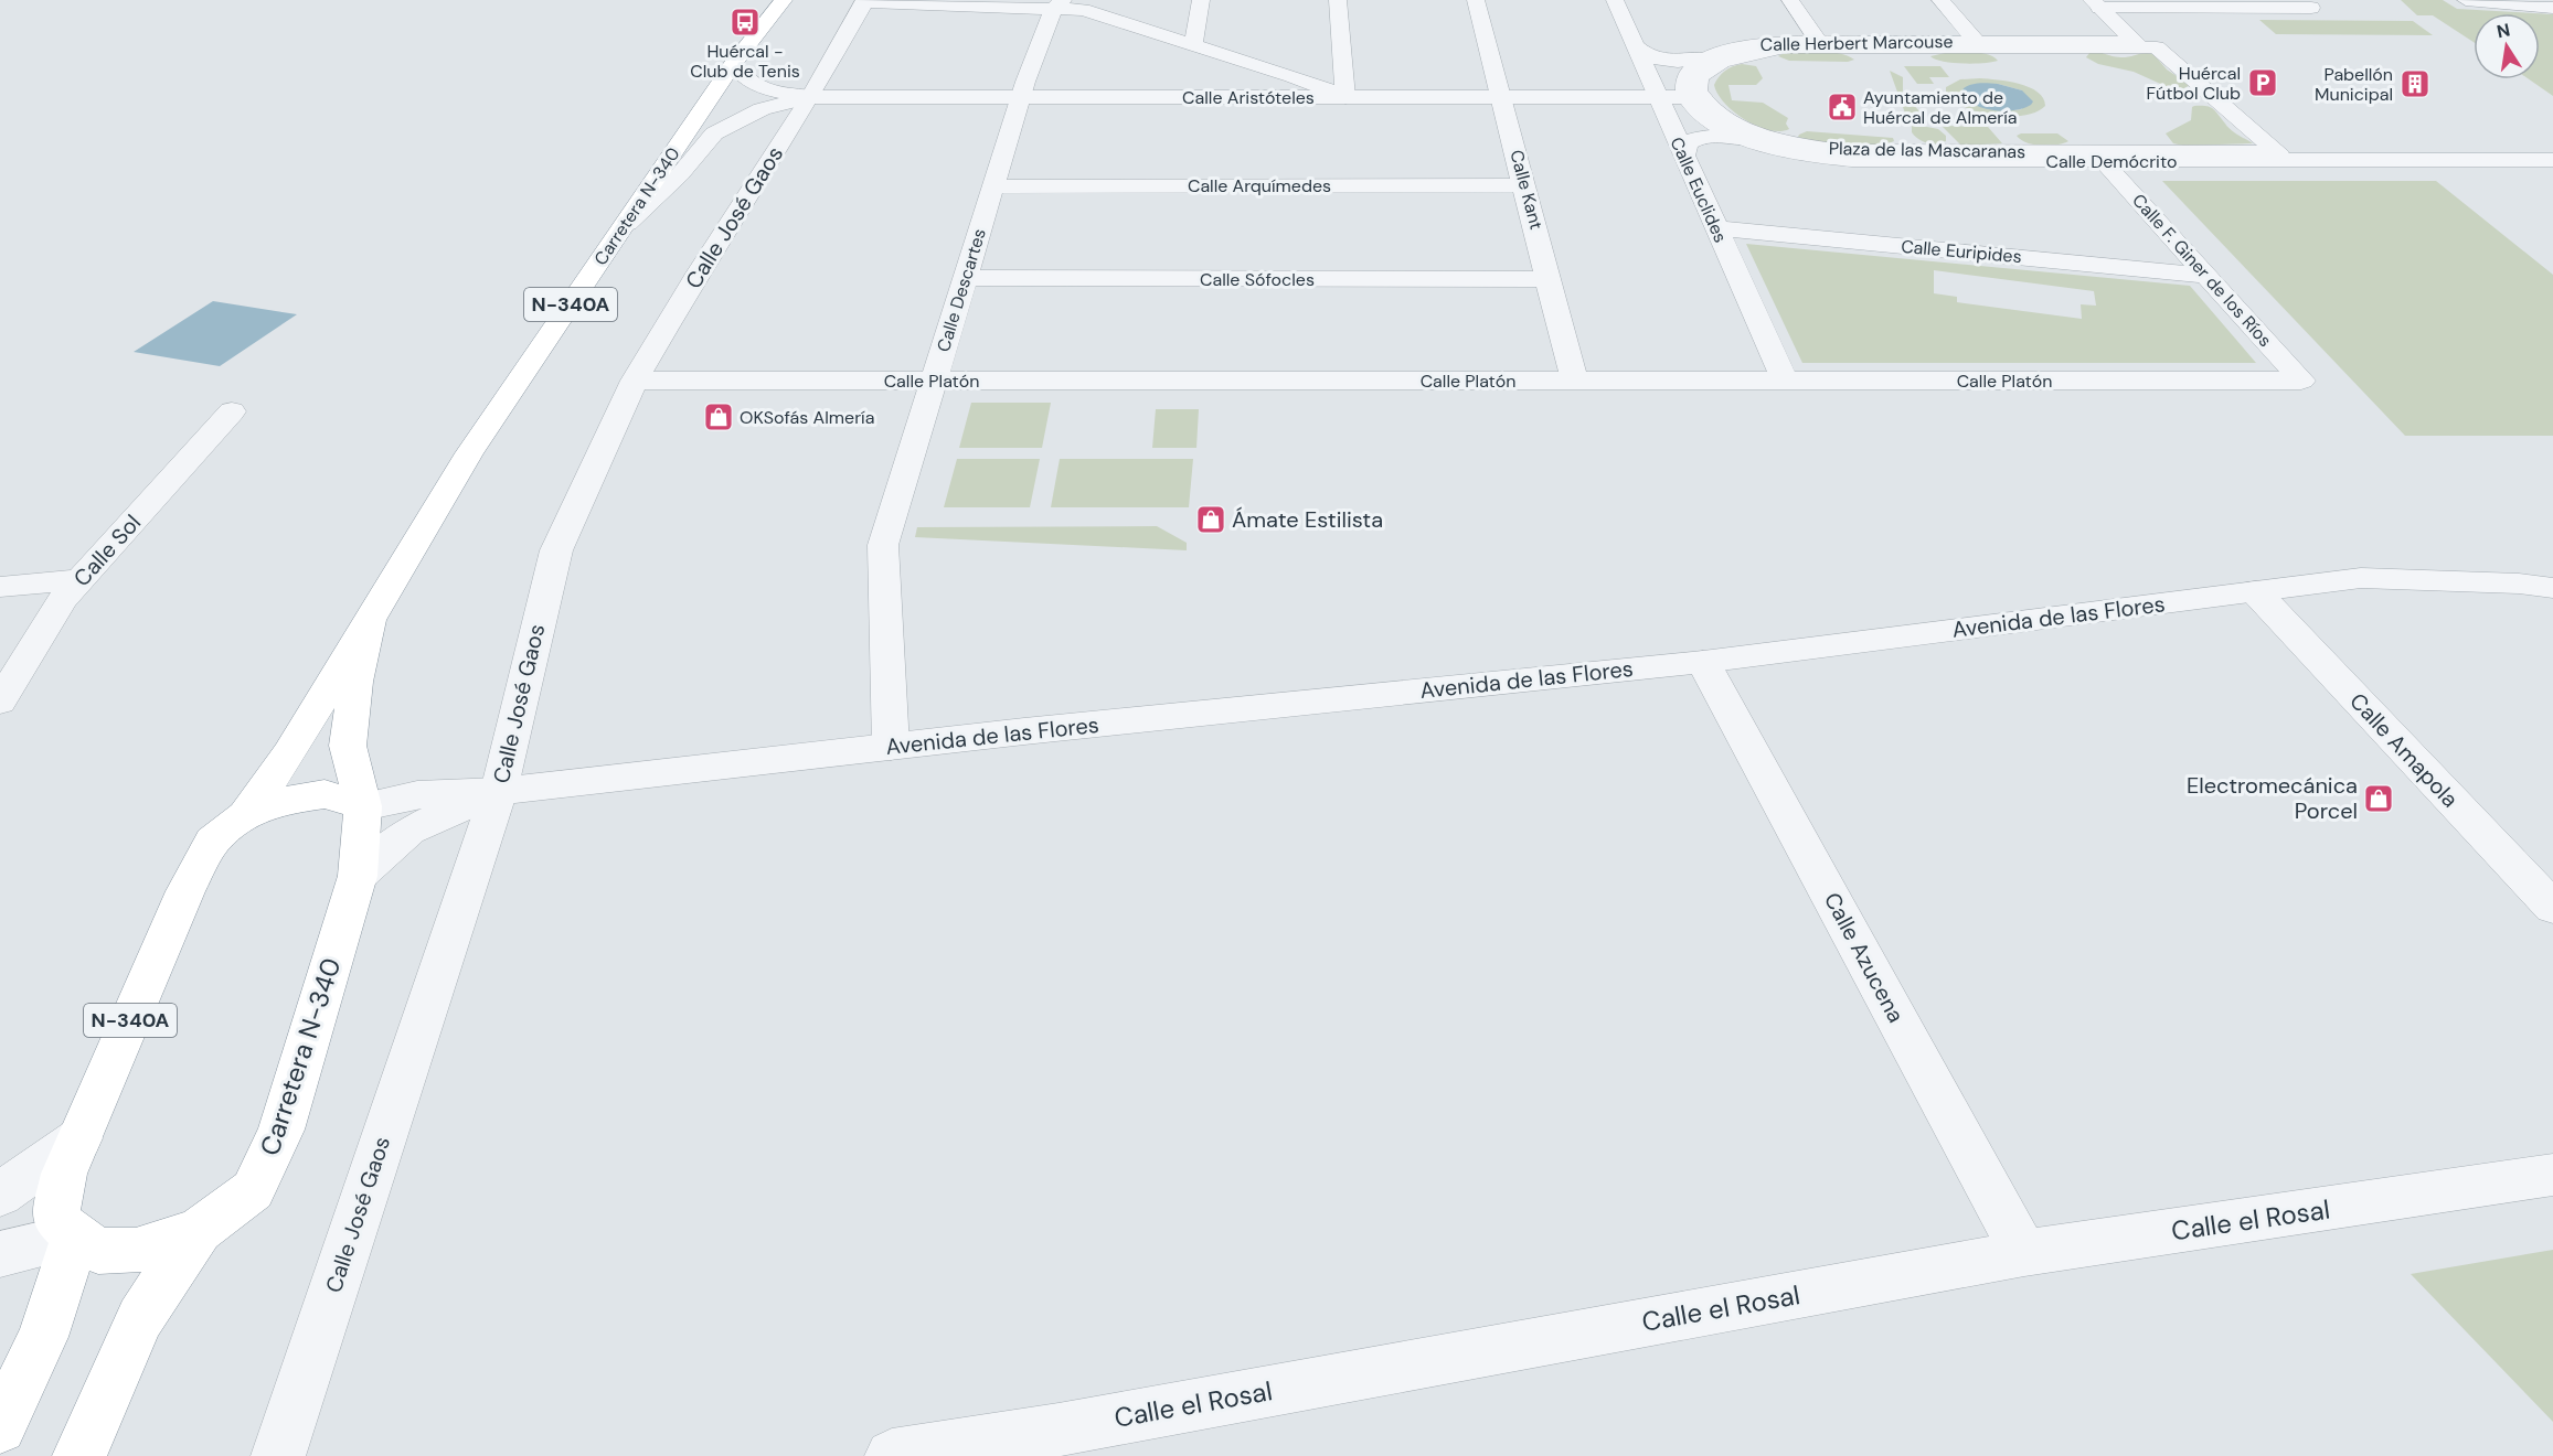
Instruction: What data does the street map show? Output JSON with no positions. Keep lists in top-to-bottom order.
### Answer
{
  "streets": {
    "highway": ["Carretera N-340", "N-340A"],
    "street": [
      "Calle Herbert Marcouse",
      "Calle Aristóteles",
      "Plaza de las Mascaranas",
      "Calle Demócrito",
      "Calle Arquímedes",
      "Calle Kant",
      "Calle Euclides",
      "Calle José Gaos",
      "Calle Euripides",
      "Calle F. Giner de los Ríos",
      "Calle Sófocles",
      "Calle Descartes",
      "Calle Platón",
      "Calle Sol",
      "Avenida de las Flores",
      "Calle Amapola",
      "Calle Azucena",
      "Calle el Rosal"
    ]
  },
  "crossings": [
    ["Calle Herbert Marcouse", "Plaza de las Mascaranas"],
    ["Calle Herbert Marcouse", "Calle Euclides"],
    ["Calle Aristóteles", "Calle Demócrito"],
    ["Calle Aristóteles", "Calle Kant"],
    ["Calle Aristóteles", "Calle Euclides"],
    ["Calle Aristóteles", "Carretera N-340"],
    ["Calle Aristóteles", "Calle José Gaos"],
    ["Calle Aristóteles", "Calle Descartes"],
    ["Calle Demócrito", "Calle F. Giner de los Ríos"],
    ["Calle Arquímedes", "Calle Kant"],
    ["Calle Arquímedes", "Calle Descartes"],
    ["Calle Kant", "Calle Sófocles"],
    ["Calle Kant", "Calle Platón"],
    ["Calle Euclides", "Calle Euripides"],
    ["Calle Euclides", "Calle Platón"],
    ["Carretera N-340", "N-340A"],
    ["Carretera N-340", "Avenida de las Flores"],
    ["Calle José Gaos", "Calle Platón"],
    ["Calle José Gaos", "Avenida de las Flores"],
    ["Calle Euripides", "Calle F. Giner de los Ríos"],
    ["Calle F. Giner de los Ríos", "Calle Platón"],
    ["Calle Sófocles", "Calle Descartes"],
    ["Calle Descartes", "Calle Platón"],
    ["Calle Descartes", "Avenida de las Flores"],
    ["Avenida de las Flores", "Calle Amapola"],
    ["Avenida de las Flores", "Calle Azucena"],
    ["Calle Azucena", "Calle el Rosal"]
  ],
  "places": {
    "bus stop": ["Huércal - Club de Tenis"],
    "parking": ["Huércal Fútbol Club"],
    "building": ["Pabellón Municipal"],
    "public building": ["Ayuntamiento de Huércal de Almería"],
    "shop": ["OKSofás Almería", "Ámate Estilista", "Electromecánica Porcel"]
  },
  "north": "top"
}
